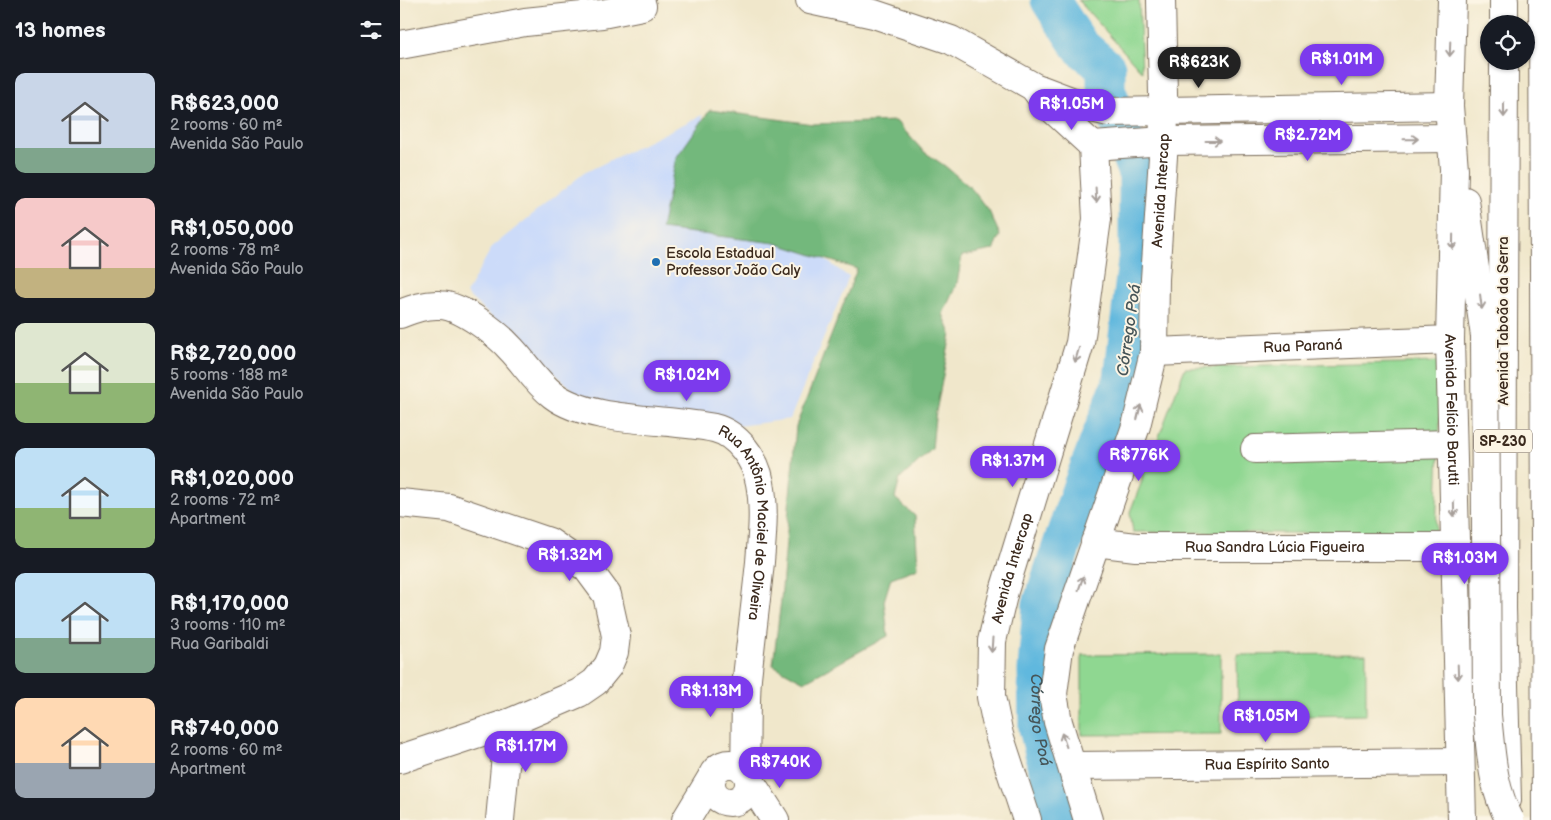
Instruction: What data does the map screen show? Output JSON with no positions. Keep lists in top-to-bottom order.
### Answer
{
  "streets": {
    "main road": [
      "Avenida Intercap",
      "Avenida Taboão da Serra",
      "Rua Paraná",
      "Avenida Felício Barutti",
      "SP-230",
      "Rua Antônio Maciel de Oliveira",
      "Rua Sandra Lúcia Figueira",
      "Rua Espírito Santo"
    ]
  },
  "crossings": [
    ["Avenida Intercap", "Rua Paraná"],
    ["Avenida Intercap", "Rua Sandra Lúcia Figueira"],
    ["Avenida Intercap", "Rua Espírito Santo"],
    ["Rua Paraná", "Avenida Felício Barutti"],
    ["Avenida Felício Barutti", "Rua Sandra Lúcia Figueira"],
    ["Avenida Felício Barutti", "Rua Espírito Santo"]
  ],
  "water": ["Córrego Poá"],
  "places": ["Escola Estadual Professor João Caly"],
  "page": {
    "heading": "13 homes",
    "price": [
      "R$1.01M",
      "R$623K",
      "R$1.05M",
      "R$2.72M",
      "R$1.02M",
      "R$776K",
      "R$1.37M",
      "R$1.32M",
      "R$1.03M",
      "R$1.13M",
      "R$1.05M",
      "R$1.17M",
      "R$740K"
    ],
    "list": [
      {
        "name": "R$623,000",
        "note": "2 rooms · 60 m² · Avenida São Paulo"
      },
      {
        "name": "R$1,050,000",
        "note": "2 rooms · 78 m² · Avenida São Paulo"
      },
      {
        "name": "R$2,720,000",
        "note": "5 rooms · 188 m² · Avenida São Paulo"
      },
      {
        "name": "R$1,020,000",
        "note": "2 rooms · 72 m² · Apartment"
      },
      {
        "name": "R$1,170,000",
        "note": "3 rooms · 110 m² · Rua Garibaldi"
      },
      {
        "name": "R$740,000",
        "note": "2 rooms · 60 m² · Apartment"
      }
    ]
  }
}
